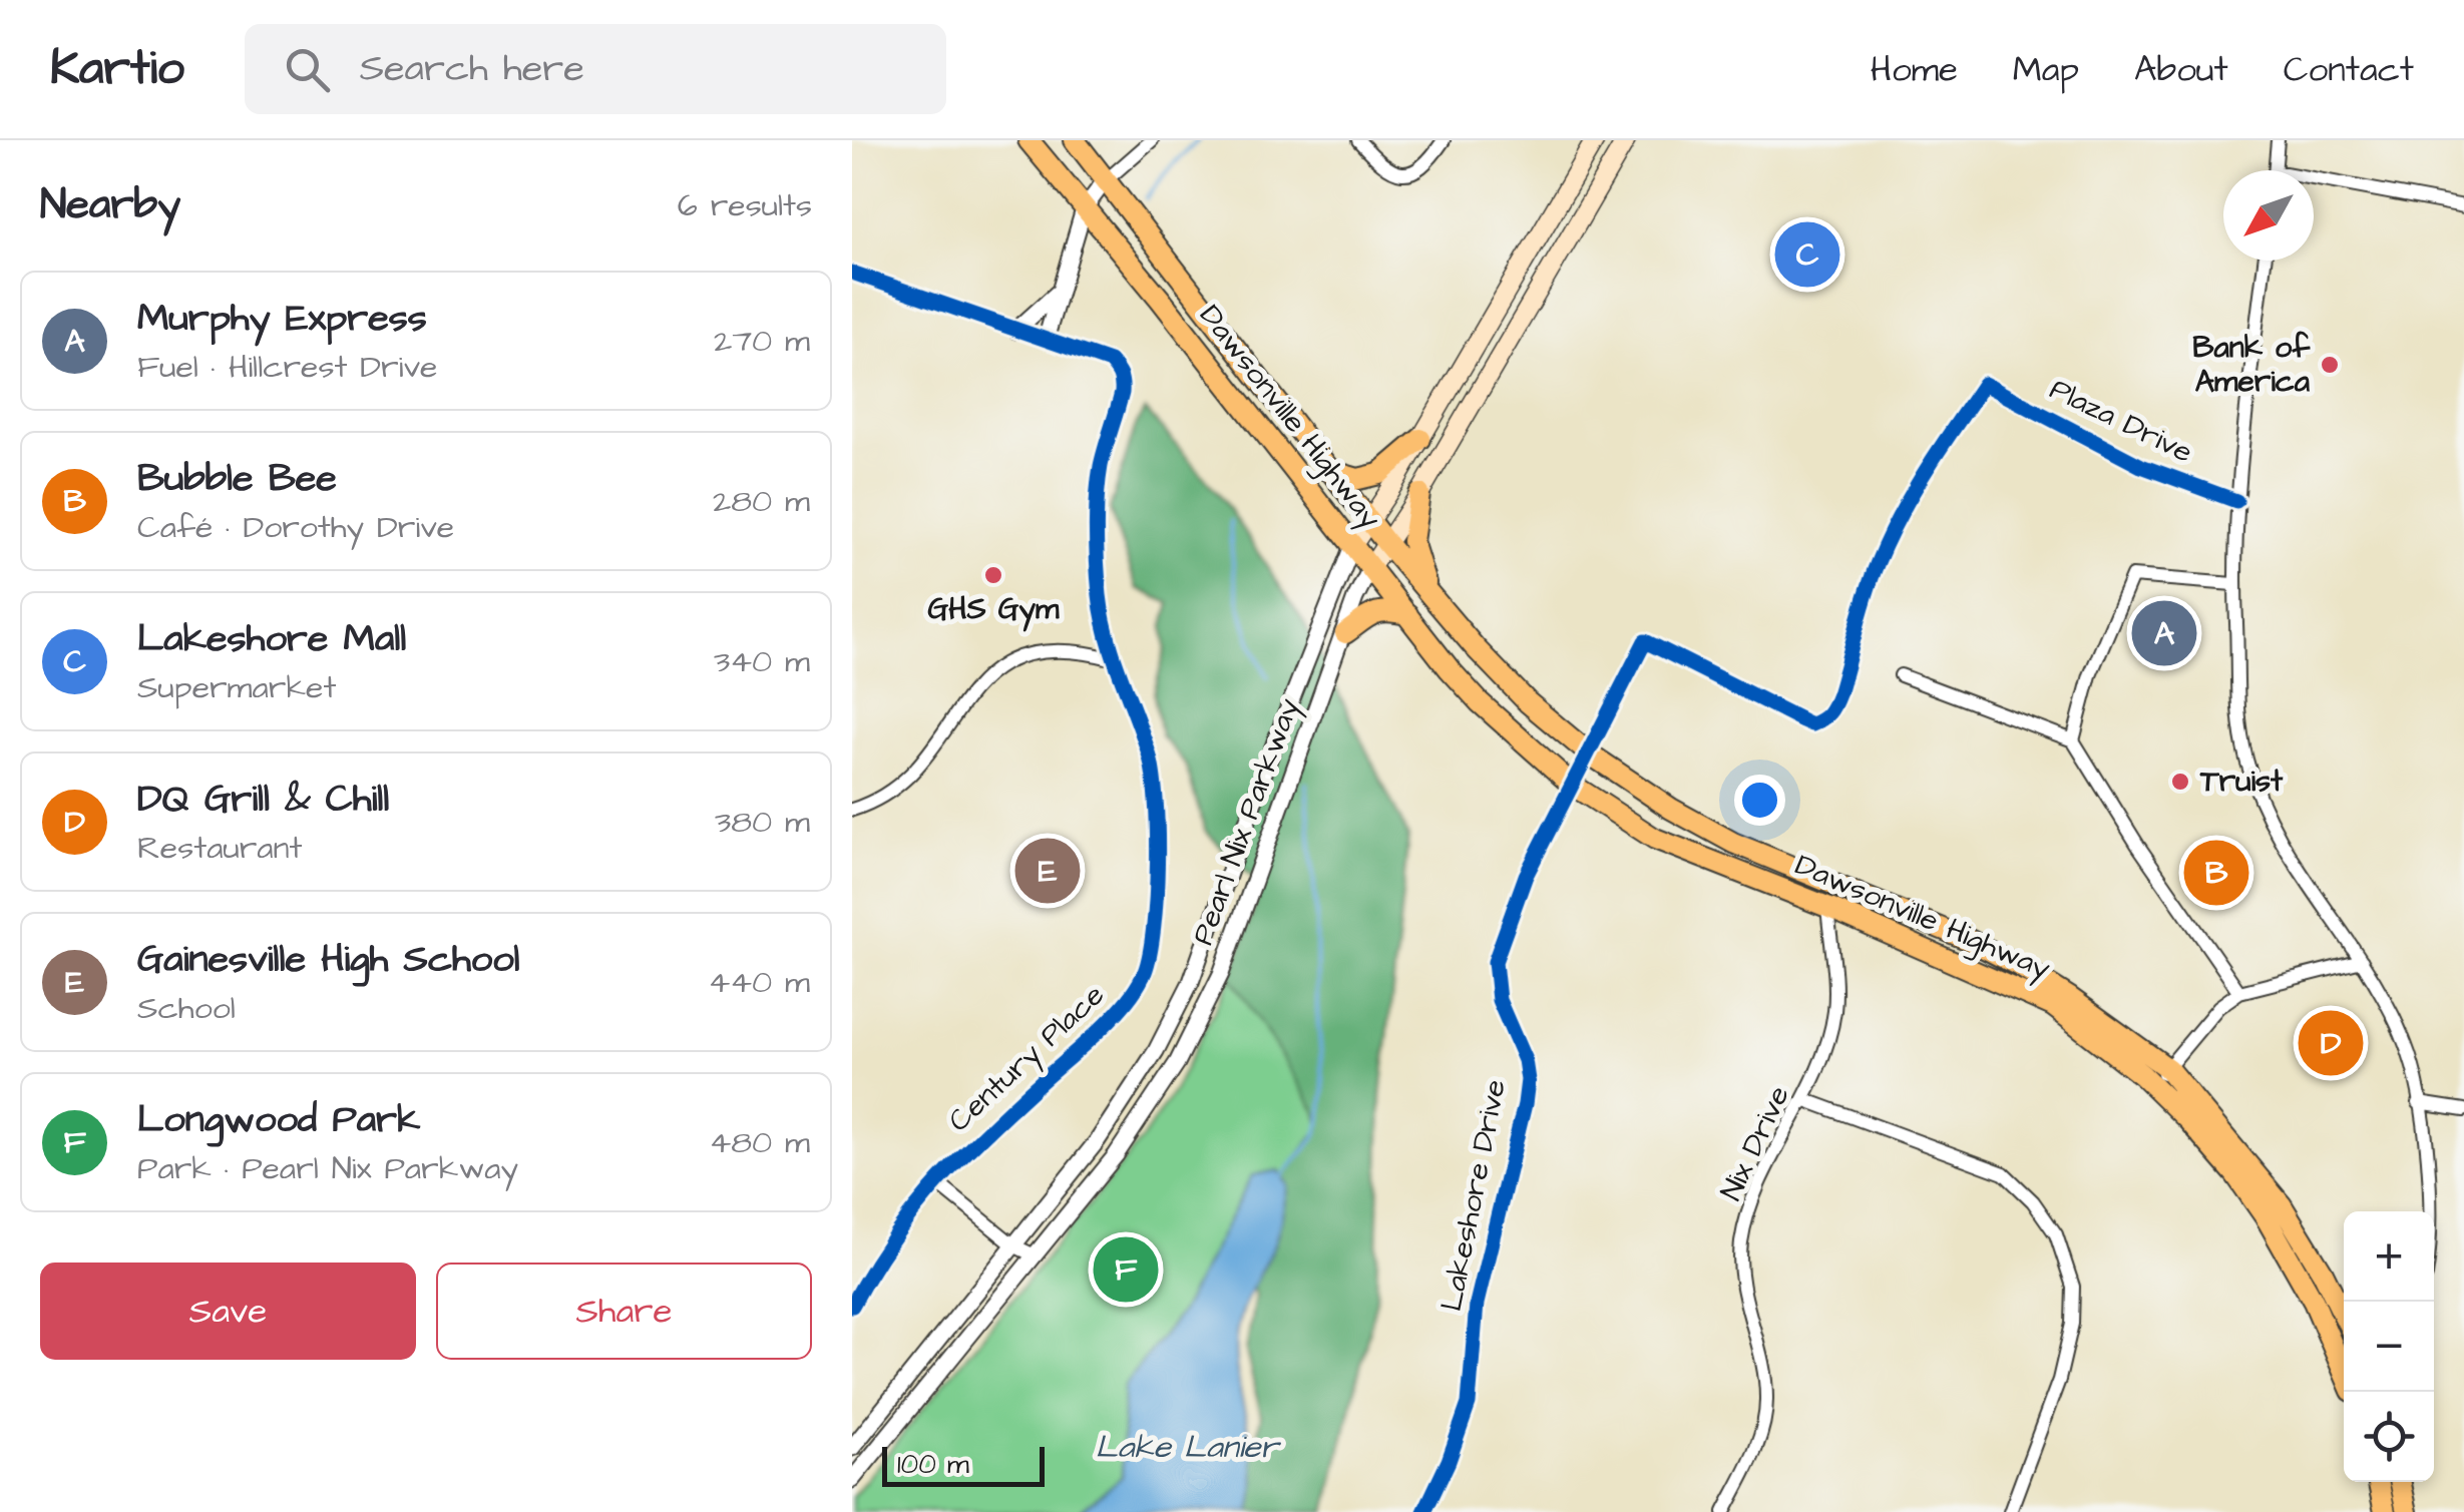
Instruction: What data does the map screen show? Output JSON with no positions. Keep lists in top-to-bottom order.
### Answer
{
  "streets": {
    "main road": ["Dawsonville Highway", "Pearl Nix Parkway"],
    "street": [
      "Plaza Drive",
      "Century Place",
      "Nix Drive",
      "Lakeshore Drive"
    ]
  },
  "crossings": [
    ["Dawsonville Highway", "Pearl Nix Parkway"],
    ["Dawsonville Highway", "Nix Drive"],
    ["Dawsonville Highway", "Lakeshore Drive"],
    ["Plaza Drive", "Lakeshore Drive"]
  ],
  "water": ["Lake Lanier"],
  "places": ["Bank of America", "GHS Gym", "Truist"],
  "scale_bar": "100 m",
  "north": "bottom left",
  "page": {
    "header": "Kartio",
    "search": "Search here",
    "nav": [
      "Home",
      "Map",
      "About",
      "Contact"
    ],
    "heading": ["Nearby", "6 results"],
    "pins": [
      "C",
      "A",
      "E",
      "B",
      "D",
      "F"
    ],
    "list": [
      {
        "mark": "A",
        "name": "Murphy Express",
        "note": "Fuel · Hillcrest Drive",
        "value": "270 m"
      },
      {
        "mark": "B",
        "name": "Bubble Bee",
        "note": "Café · Dorothy Drive",
        "value": "280 m"
      },
      {
        "mark": "C",
        "name": "Lakeshore Mall",
        "note": "Supermarket",
        "value": "340 m"
      },
      {
        "mark": "D",
        "name": "DQ Grill & Chill",
        "note": "Restaurant",
        "value": "380 m"
      },
      {
        "mark": "E",
        "name": "Gainesville High School",
        "note": "School",
        "value": "440 m"
      },
      {
        "mark": "F",
        "name": "Longwood Park",
        "note": "Park · Pearl Nix Parkway",
        "value": "480 m"
      }
    ],
    "map_buttons": ["+", "−"],
    "buttons": ["Save", "Share"],
    "scale": "100 m"
  }
}
